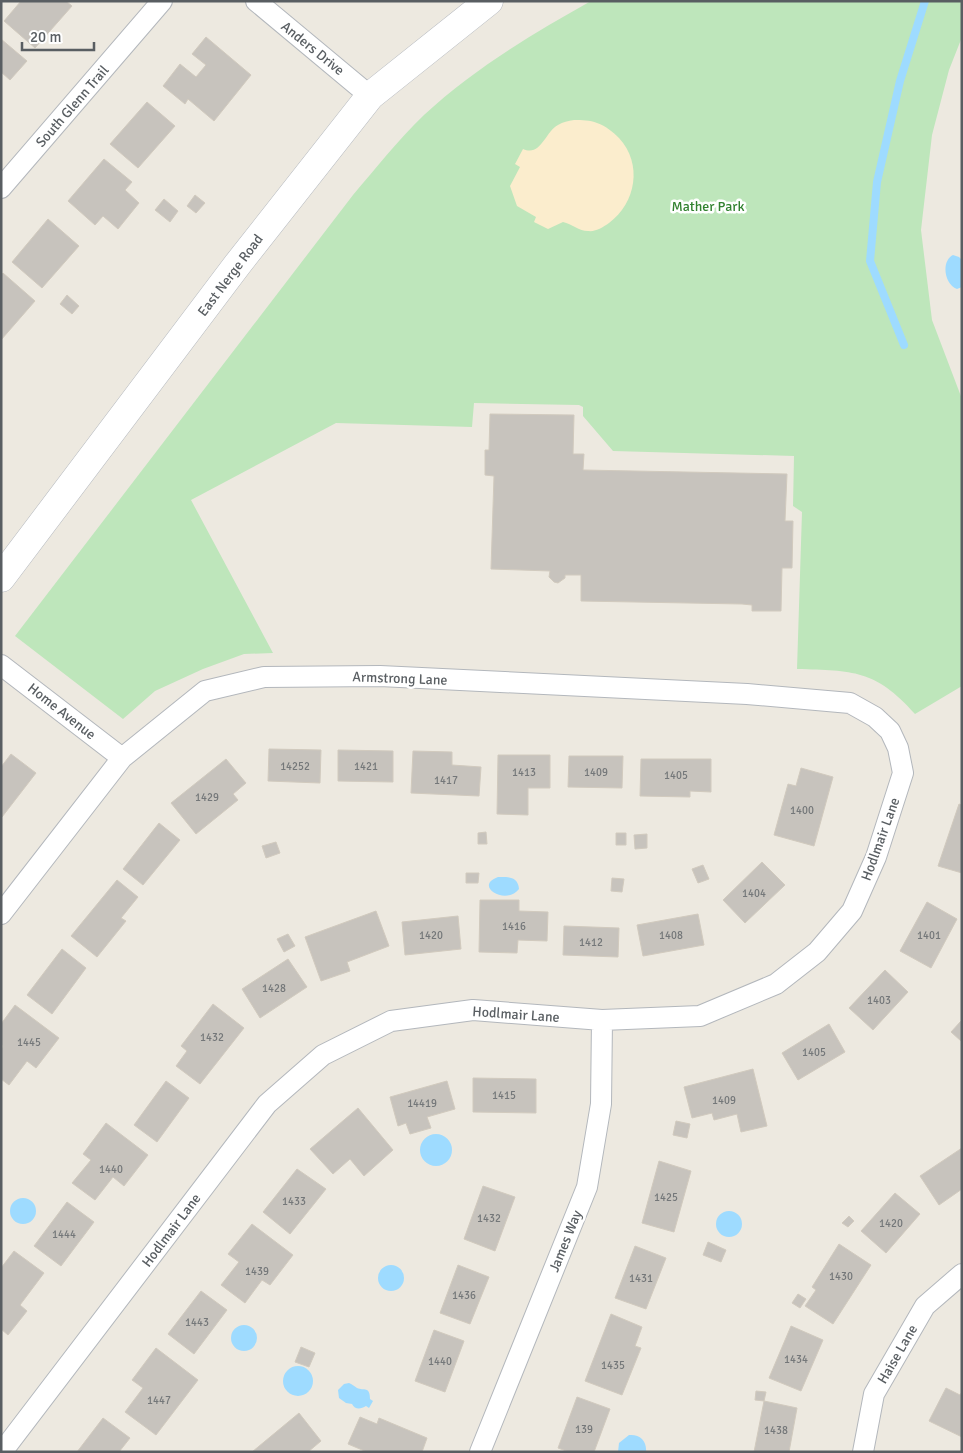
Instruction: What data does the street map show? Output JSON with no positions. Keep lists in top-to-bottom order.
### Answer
{
  "streets": {
    "main road": ["East Nerge Road"],
    "street": [
      "Anders Drive",
      "South Glenn Trail",
      "Armstrong Lane",
      "Home Avenue",
      "Hodlmair Lane",
      "James Way",
      "Haise Lane"
    ]
  },
  "crossings": [
    ["Anders Drive", "East Nerge Road"],
    ["Armstrong Lane", "Home Avenue"],
    ["Armstrong Lane", "Hodlmair Lane"],
    ["Hodlmair Lane", "James Way"]
  ],
  "parks": ["Mather Park"],
  "house_numbers": [
    "14252",
    "1421",
    "1413",
    "1409",
    "1405",
    "1417",
    "1429",
    "1400",
    "1404",
    "1416",
    "1420",
    "1408",
    "1401",
    "1412",
    "1428",
    "1403",
    "1432",
    "1445",
    "1405",
    "1415",
    "1409",
    "14419",
    "1440",
    "1425",
    "1433",
    "1432",
    "1420",
    "1444",
    "1439",
    "1430",
    "1431",
    "1436",
    "1443",
    "1434",
    "1440",
    "1435",
    "1447",
    "139",
    "1438"
  ],
  "scale_bar": "20 m"
}
